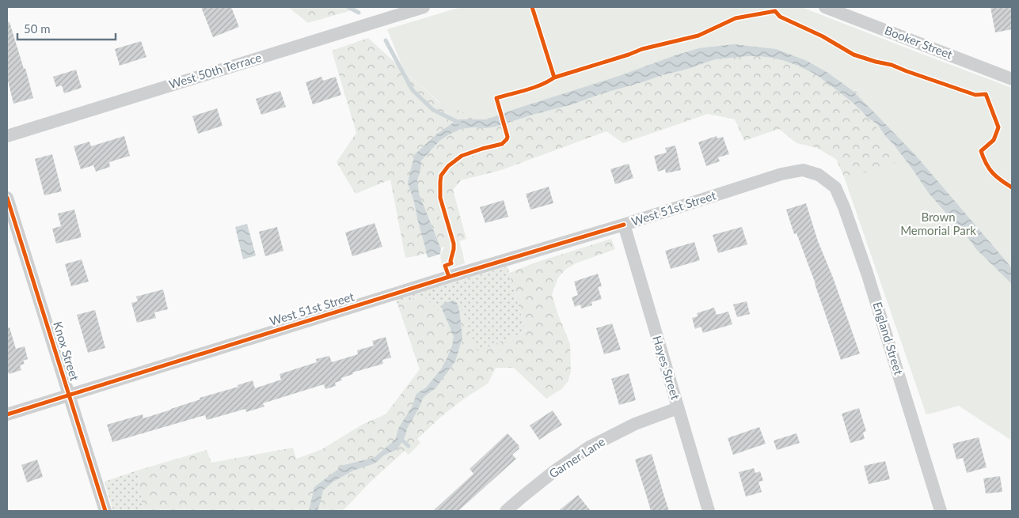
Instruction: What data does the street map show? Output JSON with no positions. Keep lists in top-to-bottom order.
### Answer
{
  "streets": {
    "street": [
      "Booker Street",
      "West 50th Terrace",
      "West 51st Street",
      "England Street",
      "Knox Street",
      "Hayes Street",
      "Garner Lane"
    ]
  },
  "crossings": [
    ["West 51st Street", "England Street"],
    ["West 51st Street", "Knox Street"],
    ["West 51st Street", "Hayes Street"],
    ["Hayes Street", "Garner Lane"]
  ],
  "parks": ["Brown Memorial Park"],
  "scale_bar": "50 m"
}
